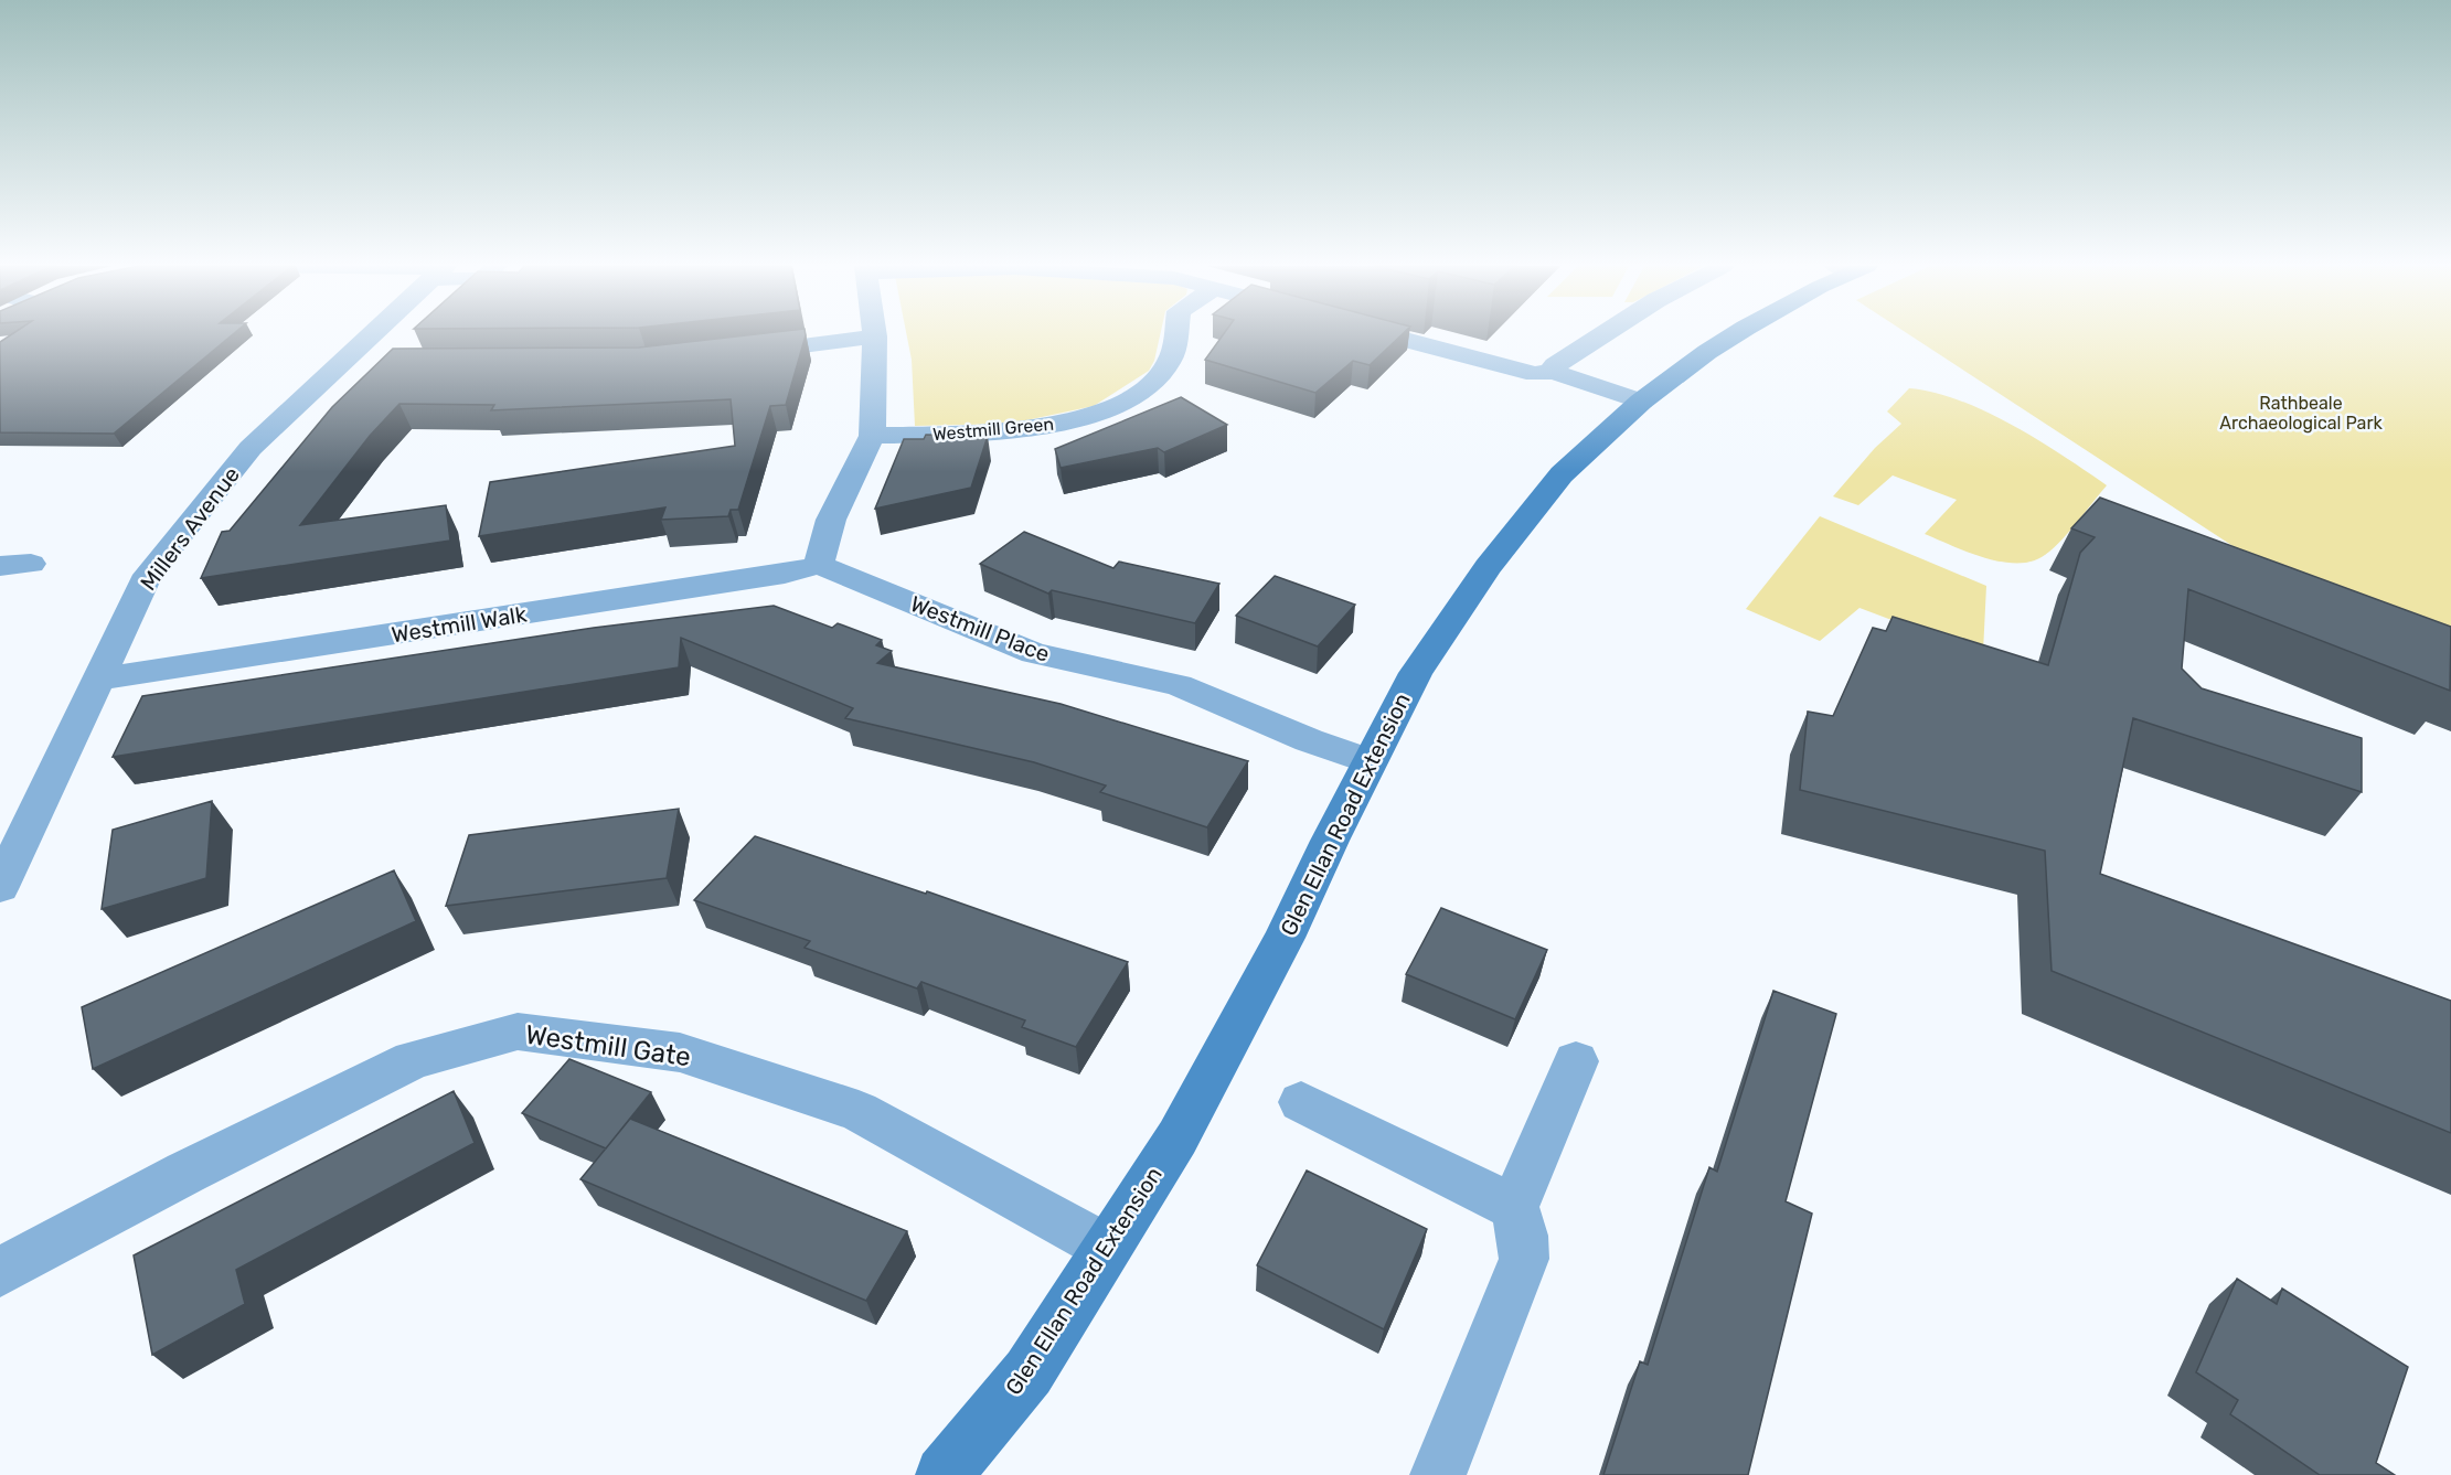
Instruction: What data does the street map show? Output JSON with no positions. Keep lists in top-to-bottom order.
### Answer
{
  "streets": {
    "street": [
      "Westmill Green",
      "Millers Avenue",
      "Westmill Walk",
      "Westmill Place",
      "Glen Ellan Road Extension",
      "Westmill Gate"
    ]
  },
  "crossings": [
    ["Millers Avenue", "Westmill Walk"],
    ["Westmill Walk", "Westmill Place"],
    ["Westmill Place", "Glen Ellan Road Extension"],
    ["Glen Ellan Road Extension", "Westmill Gate"]
  ],
  "parks": ["Rathbeale Archaeological Park"]
}
